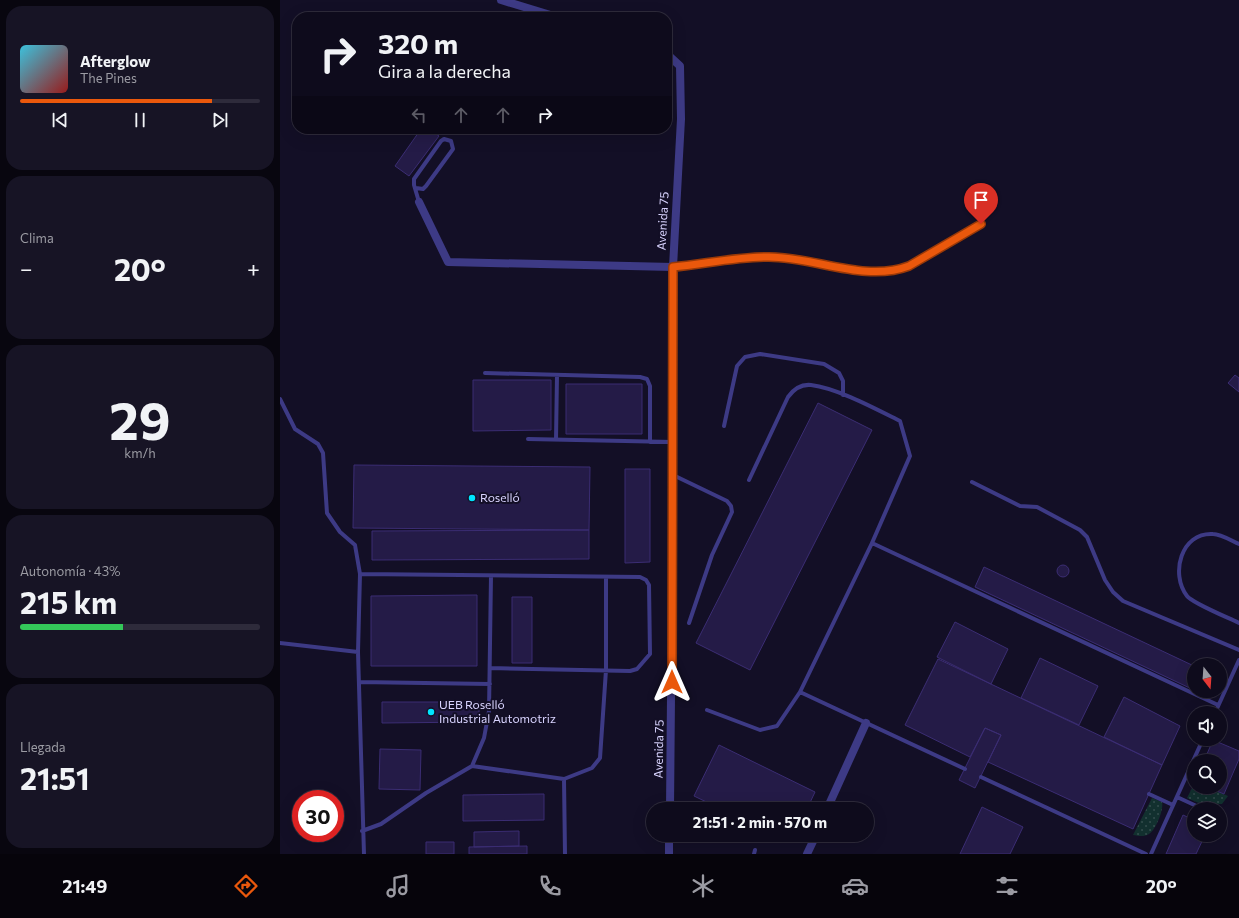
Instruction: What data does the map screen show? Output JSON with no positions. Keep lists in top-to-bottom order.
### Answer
{
  "streets": {
    "street": ["Avenida 75"]
  },
  "places": ["Roselló", "UEB Roselló Industrial Automotriz"],
  "north": "bottom",
  "page": {
    "turn": ["320 m", "Gira a la derecha"],
    "song": ["Afterglow", "The Pines"],
    "tile": [
      "Clima",
      ["29", "km/h"],
      ["Autonomía · 43%", "215 km"],
      ["Llegada", "21:51"]
    ],
    "heat": ["−", "20°", "+"],
    "limit": "30",
    "trip": "21:51 · 2 min · 570 m",
    "tabs": ["21:49", "20°"]
  }
}
